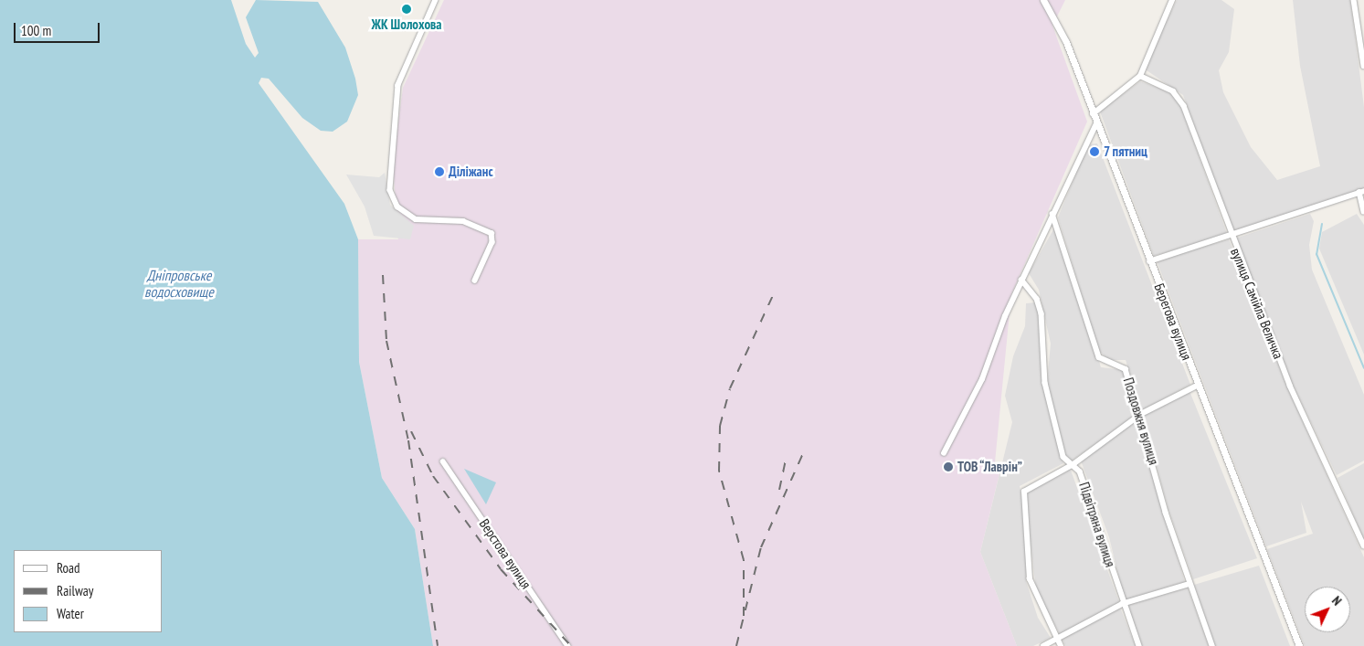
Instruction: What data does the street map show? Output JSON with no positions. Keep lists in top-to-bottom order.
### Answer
{
  "streets": {
    "street": [
      "вулиця Самійла Величка",
      "Берегова вулиця",
      "Поздовжня вулиця",
      "Підвітряна вулиця",
      "Верстова вулиця"
    ]
  },
  "water": ["Дніпровське водосховище"],
  "places": [
    "ЖК Шолохова",
    "7 пятниц",
    "Діліжанс",
    "ТОВ “Лаврін”"
  ],
  "legend": ["Road", "Railway", "Water"],
  "scale_bar": "100 m",
  "north": "top right"
}
